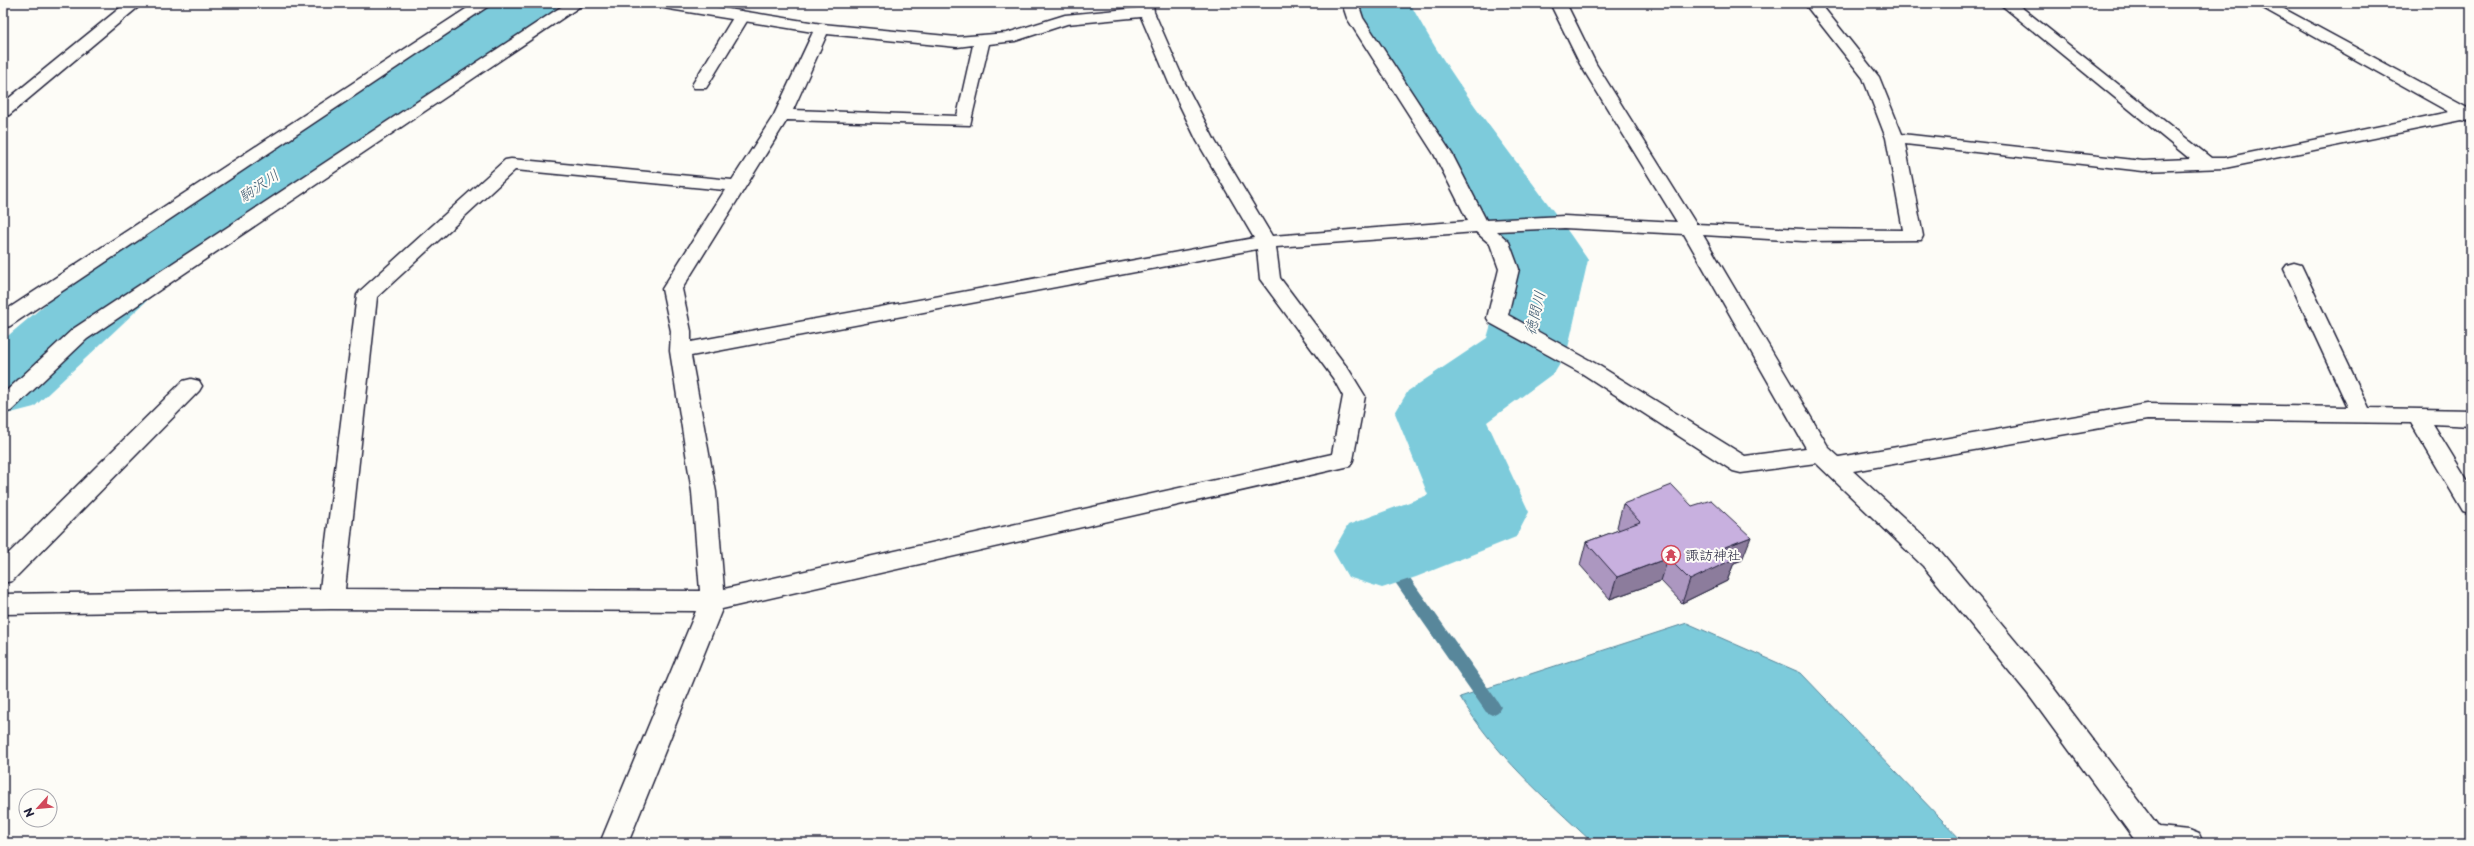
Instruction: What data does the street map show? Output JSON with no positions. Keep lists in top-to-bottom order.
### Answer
{
  "water": ["駒沢川", "徳間川"],
  "places": {
    "temple": ["諏訪神社"]
  },
  "north": "bottom left"
}
